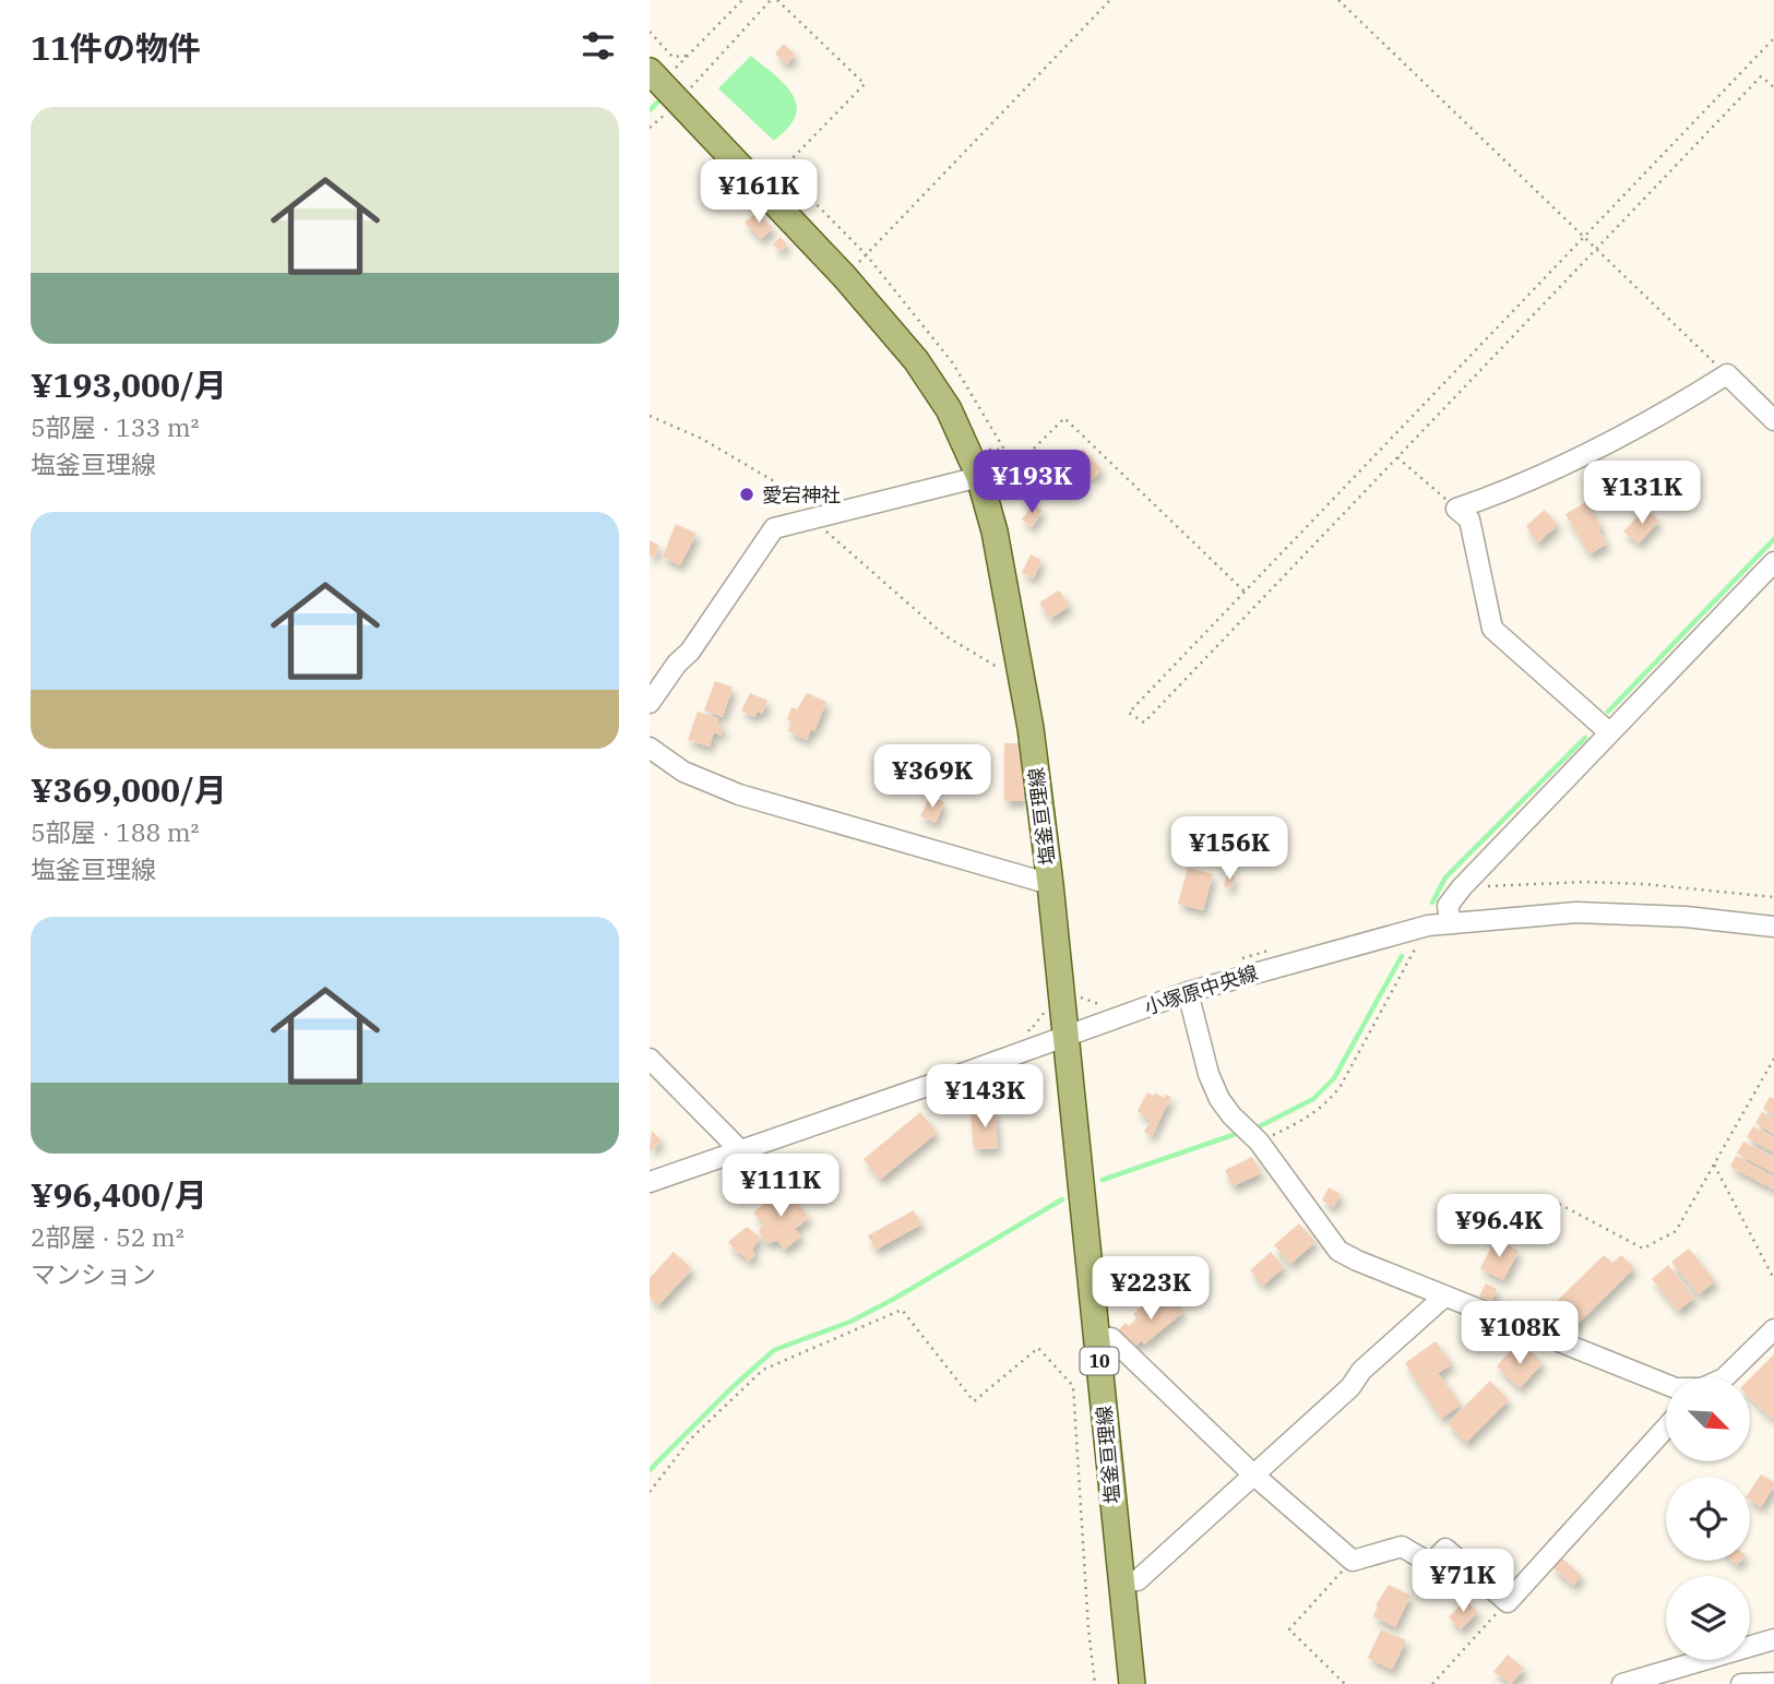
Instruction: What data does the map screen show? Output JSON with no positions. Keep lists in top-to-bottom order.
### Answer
{
  "streets": {
    "main road": ["塩釜亘理線", "10"],
    "street": ["小塚原中央線"]
  },
  "crossings": [
    ["塩釜亘理線", "小塚原中央線"]
  ],
  "places": ["愛宕神社"],
  "north": "bottom right",
  "page": {
    "heading": "11件の物件",
    "list": [
      {
        "name": "¥193,000/月",
        "note": "5部屋 · 133 m² · 塩釜亘理線"
      },
      {
        "name": "¥369,000/月",
        "note": "5部屋 · 188 m² · 塩釜亘理線"
      },
      {
        "name": "¥96,400/月",
        "note": "2部屋 · 52 m² · マンション"
      }
    ],
    "price": [
      "¥161K",
      "¥193K",
      "¥131K",
      "¥369K",
      "¥156K",
      "¥143K",
      "¥111K",
      "¥96.4K",
      "¥223K",
      "¥108K",
      "¥71K"
    ]
  }
}
